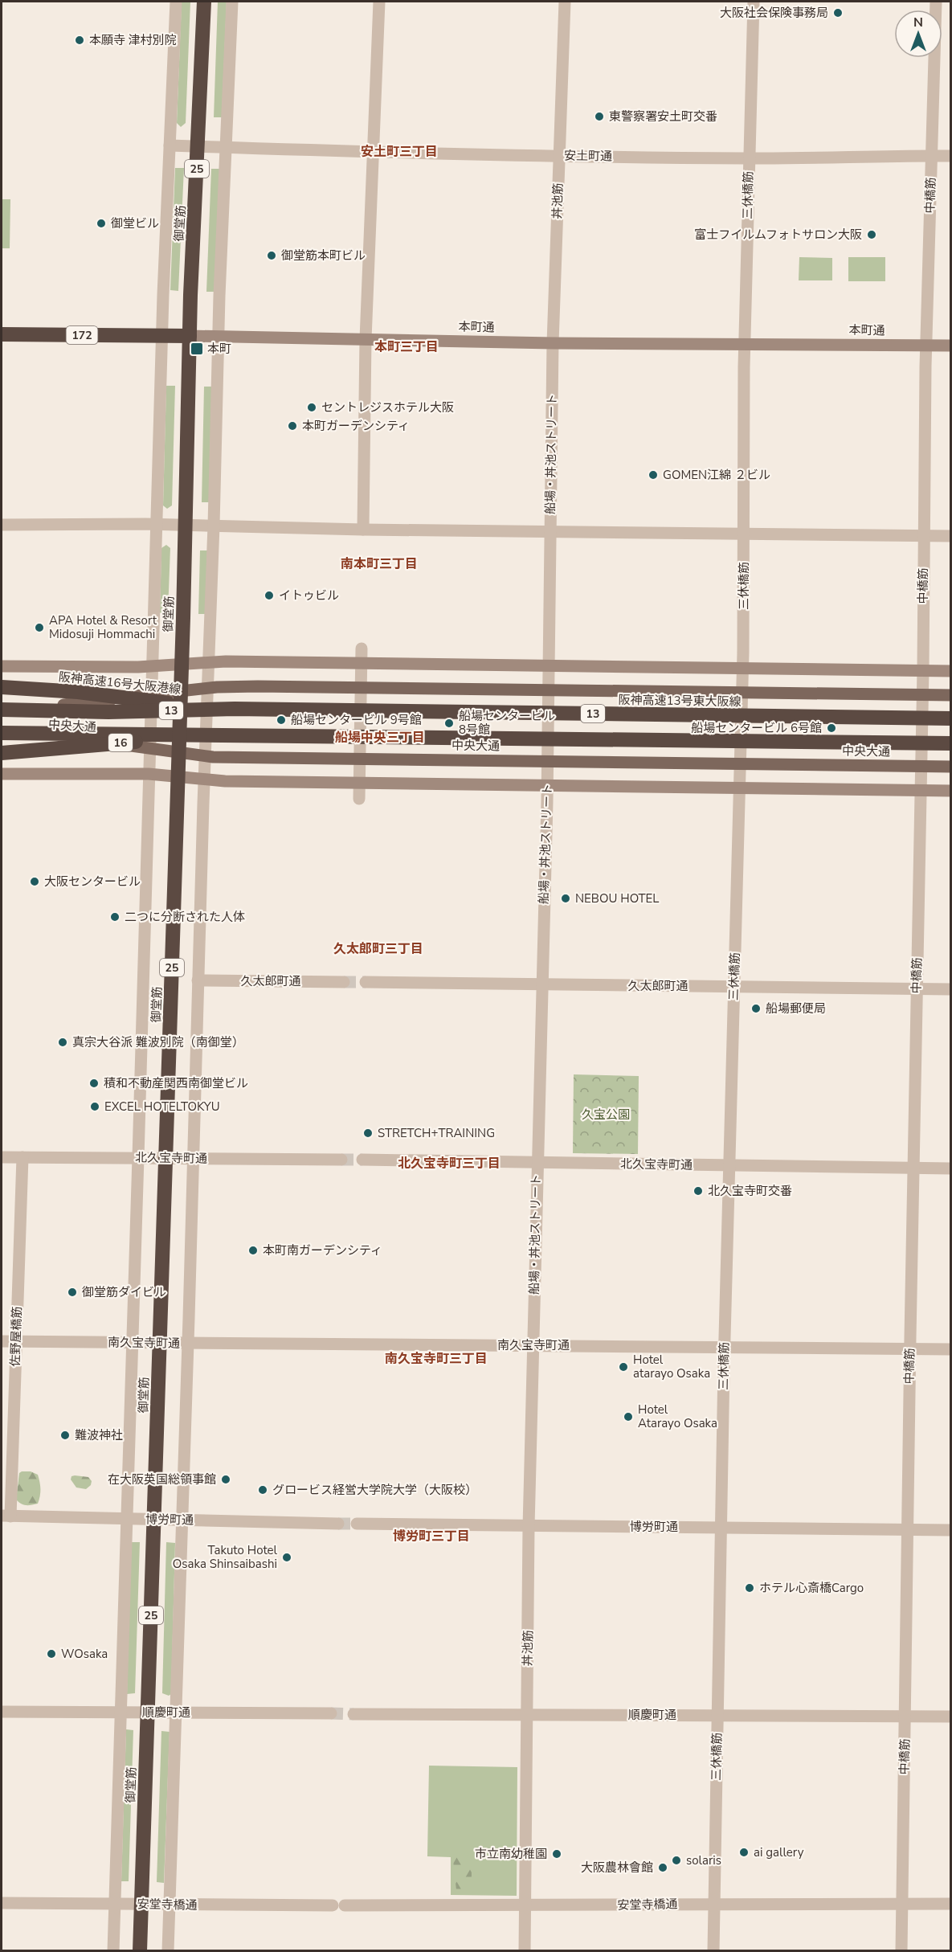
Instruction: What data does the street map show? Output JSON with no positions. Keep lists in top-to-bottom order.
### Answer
{
  "streets": {
    "highway": [
      "25",
      "御堂筋",
      "本町通",
      "172",
      "阪神高速16号大阪港線",
      "阪神高速13号東大阪線",
      "13",
      "16"
    ],
    "main road": ["中央大通"],
    "street": [
      "安土町通",
      "三休橋筋",
      "中橋筋",
      "丼池筋",
      "船場・丼池ストリート",
      "久太郎町通",
      "北久宝寺町通",
      "佐野屋橋筋",
      "南久宝寺町通",
      "博労町通",
      "順慶町通",
      "安堂寺橋通"
    ]
  },
  "crossings": [
    ["安土町通", "三休橋筋"],
    ["安土町通", "中橋筋"],
    ["安土町通", "丼池筋"],
    ["安土町通", "御堂筋"],
    ["三休橋筋", "本町通"],
    ["三休橋筋", "久太郎町通"],
    ["三休橋筋", "北久宝寺町通"],
    ["三休橋筋", "南久宝寺町通"],
    ["三休橋筋", "博労町通"],
    ["三休橋筋", "順慶町通"],
    ["三休橋筋", "安堂寺橋通"],
    ["中橋筋", "本町通"],
    ["中橋筋", "久太郎町通"],
    ["中橋筋", "北久宝寺町通"],
    ["中橋筋", "南久宝寺町通"],
    ["中橋筋", "博労町通"],
    ["中橋筋", "順慶町通"],
    ["中橋筋", "安堂寺橋通"],
    ["丼池筋", "本町通"],
    ["丼池筋", "船場・丼池ストリート"],
    ["丼池筋", "南久宝寺町通"],
    ["丼池筋", "博労町通"],
    ["丼池筋", "順慶町通"],
    ["丼池筋", "安堂寺橋通"],
    ["御堂筋", "本町通"],
    ["御堂筋", "北久宝寺町通"],
    ["御堂筋", "南久宝寺町通"],
    ["御堂筋", "博労町通"],
    ["御堂筋", "順慶町通"],
    ["御堂筋", "安堂寺橋通"],
    ["本町通", "船場・丼池ストリート"],
    ["船場・丼池ストリート", "久太郎町通"],
    ["船場・丼池ストリート", "北久宝寺町通"],
    ["船場・丼池ストリート", "南久宝寺町通"],
    ["阪神高速16号大阪港線", "阪神高速13号東大阪線"],
    ["阪神高速16号大阪港線", "13"],
    ["阪神高速13号東大阪線", "13"],
    ["13", "16"],
    ["北久宝寺町通", "佐野屋橋筋"],
    ["佐野屋橋筋", "南久宝寺町通"],
    ["佐野屋橋筋", "博労町通"]
  ],
  "districts": [
    "安土町三丁目",
    "本町三丁目",
    "南本町三丁目",
    "船場中央三丁目",
    "久太郎町三丁目",
    "北久宝寺町三丁目",
    "南久宝寺町三丁目",
    "博労町三丁目"
  ],
  "parks": ["久宝公園"],
  "places": {
    "other": [
      "大阪社会保険事務局",
      "本願寺 津村別院",
      "東警察署安土町交番",
      "御堂ビル",
      "富士フイルムフォトサロン大阪",
      "御堂筋本町ビル",
      "セントレジスホテル大阪",
      "本町ガーデンシティ",
      "GOMEN江綿 ２ビル",
      "イトゥビル",
      "APA Hotel & Resort Midosuji Hommachi",
      "船場センタービル 9号館",
      "船場センタービル 8号館",
      "船場センタービル 6号館",
      "大阪センタービル",
      "NEBOU HOTEL",
      "二つに分断された人体",
      "船場郵便局",
      "真宗大谷派 難波別院（南御堂）",
      "積和不動産関西南御堂ビル",
      "EXCEL HOTELTOKYU",
      "STRETCH+TRAINING",
      "北久宝寺町交番",
      "本町南ガーデンシティ",
      "御堂筋ダイビル",
      "Hotel atarayo Osaka",
      "Hotel Atarayo Osaka",
      "難波神社",
      "在大阪英国総領事館",
      "グロービス経営大学院大学（大阪校）",
      "Takuto Hotel Osaka Shinsaibashi",
      "ホテル心斎橋Cargo",
      "WOsaka",
      "ai gallery",
      "市立南幼稚園",
      "solaris",
      "大阪農林會館"
    ],
    "transit": ["本町"]
  },
  "north": "top"
}
